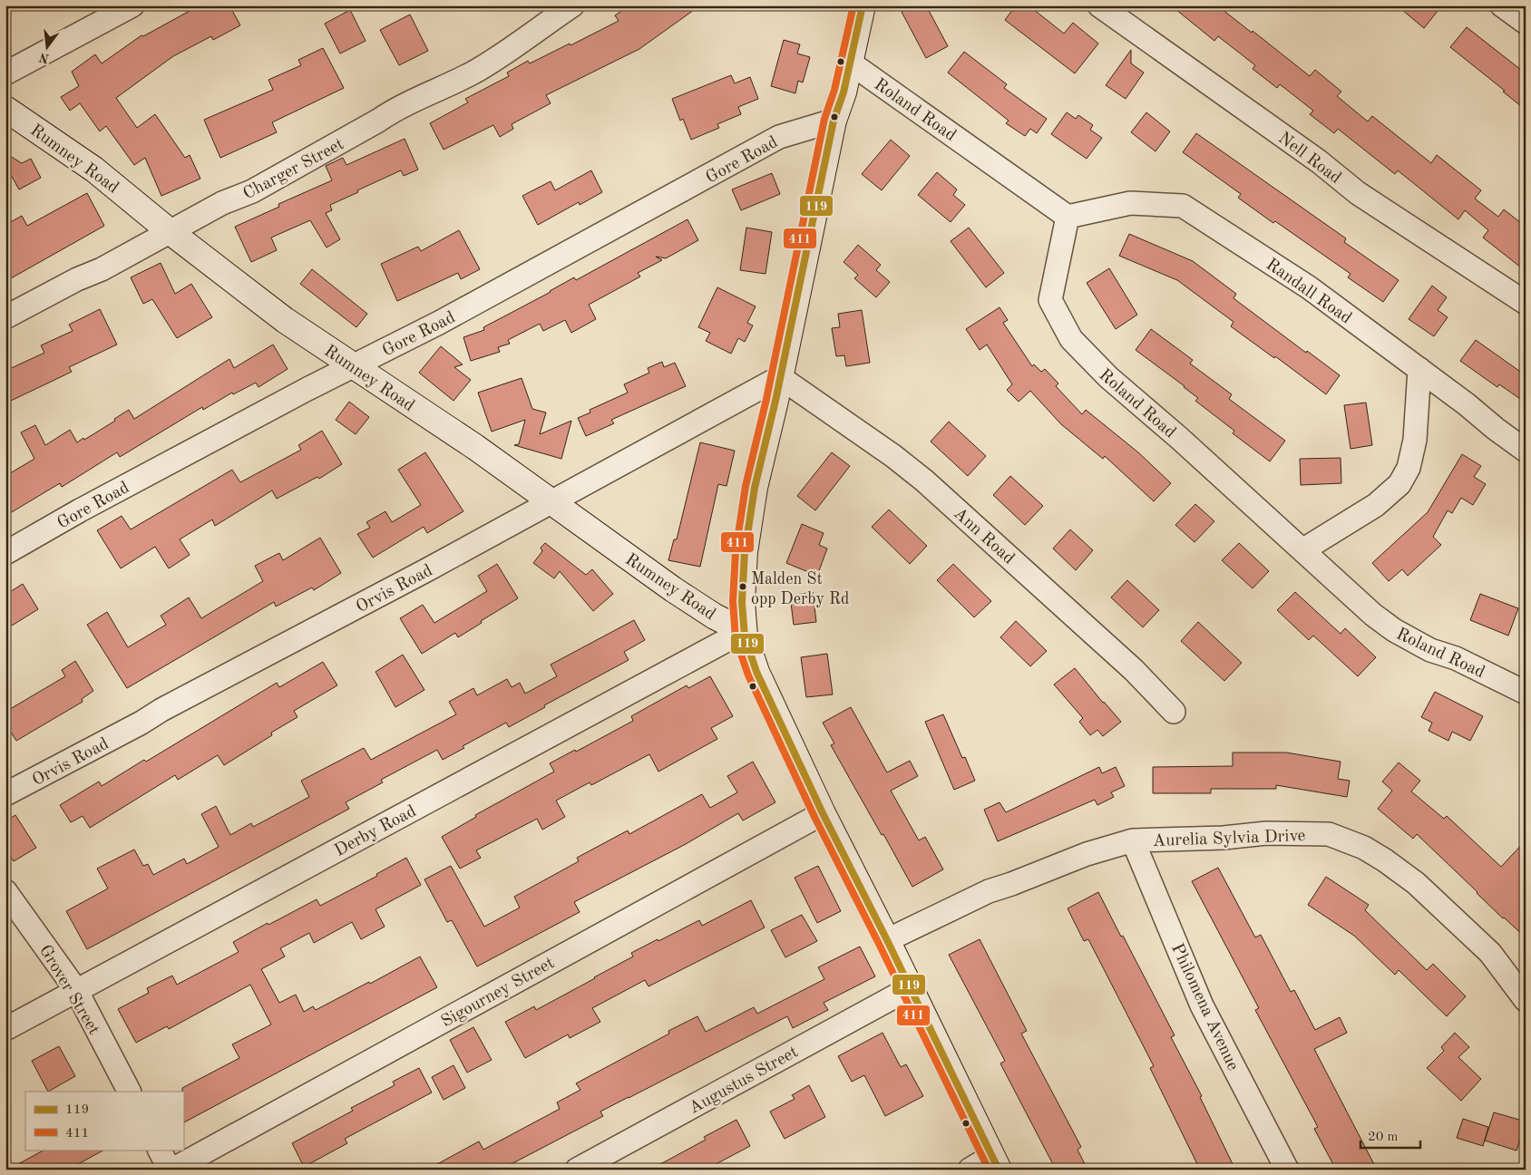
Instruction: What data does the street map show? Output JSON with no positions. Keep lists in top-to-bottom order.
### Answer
{
  "streets": {
    "street": [
      "Roland Road",
      "Nell Road",
      "Rumney Road",
      "Gore Road",
      "Charger Street",
      "Randall Road",
      "Ann Road",
      "Orvis Road",
      "Derby Road",
      "Aurelia Sylvia Drive",
      "Grover Street",
      "Sigourney Street",
      "Philomena Avenue",
      "Augustus Street"
    ]
  },
  "crossings": [
    ["Roland Road", "Randall Road"],
    ["Rumney Road", "Gore Road"],
    ["Rumney Road", "Charger Street"],
    ["Rumney Road", "Orvis Road"],
    ["Rumney Road", "Derby Road"],
    ["Ann Road", "Orvis Road"],
    ["Derby Road", "Grover Street"],
    ["Aurelia Sylvia Drive", "Philomena Avenue"]
  ],
  "places": ["Malden St opp Derby Rd"],
  "lines": ["transit line 119", "transit line 411"],
  "legend": ["119", "411"],
  "scale_bar": "20 m",
  "north": "bottom"
}
